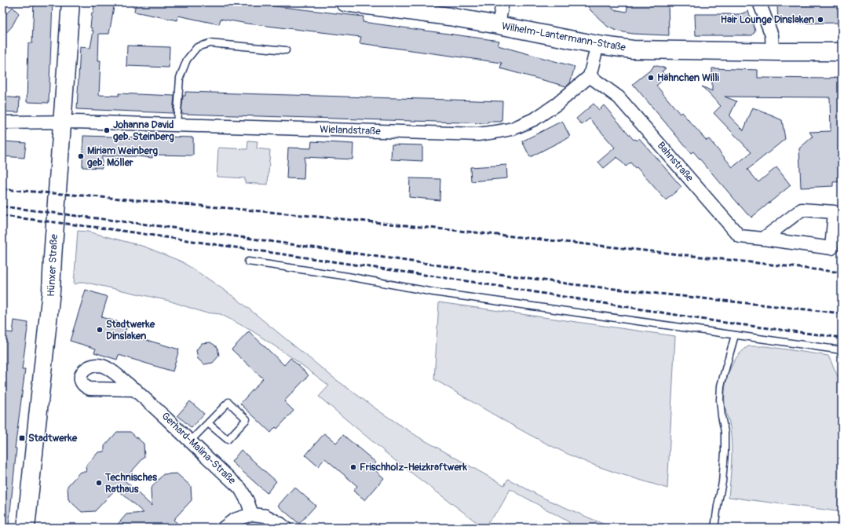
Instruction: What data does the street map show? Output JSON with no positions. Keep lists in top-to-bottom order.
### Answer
{
  "streets": {
    "main road": ["Wilhelm-Lantermann-Straße", "Hünxer Straße"],
    "street": ["Wielandstraße", "Bahnstraße", "Gerhard-Malina-Straße"]
  },
  "crossings": [
    ["Wielandstraße", "Bahnstraße"],
    ["Wielandstraße", "Hünxer Straße"]
  ],
  "places": {
    "other": [
      "Hair Lounge Dinslaken",
      "Hähnchen Willi",
      "Johanna David geb. Steinberg",
      "Miriam Weinberg geb. Möller",
      "Stadtwerke Dinslaken",
      "Frischholz-Heizkraftwerk",
      "Technisches Rathaus"
    ],
    "transit": ["Stadtwerke"]
  }
}
